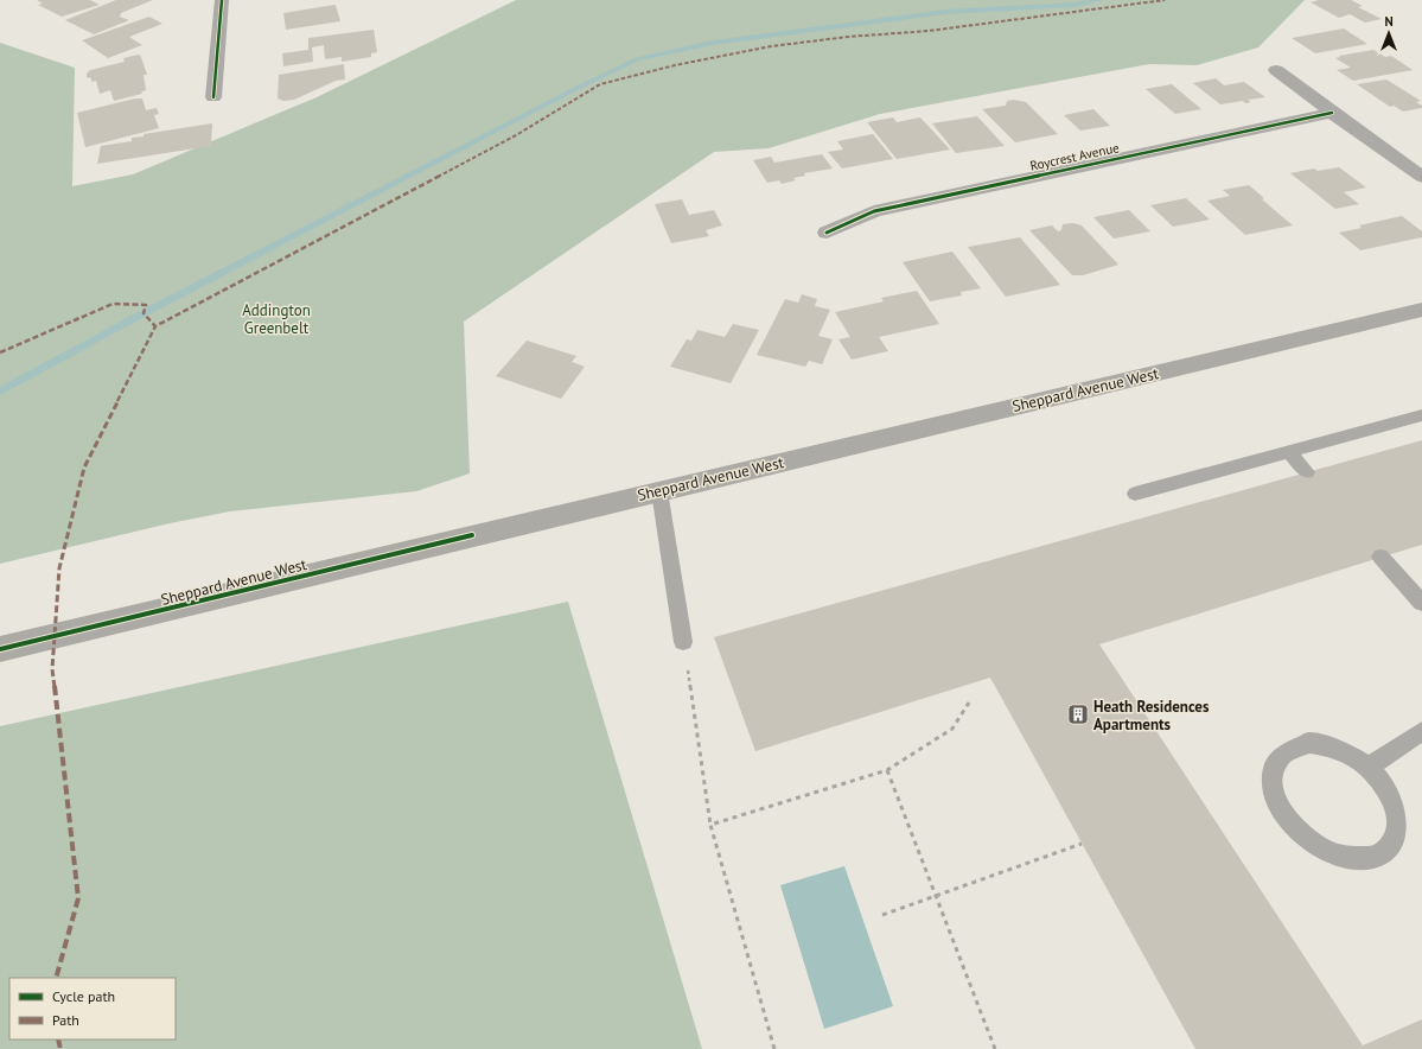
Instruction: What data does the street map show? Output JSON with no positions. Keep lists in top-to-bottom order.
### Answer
{
  "streets": {
    "main road": ["Sheppard Avenue West"],
    "street": ["Roycrest Avenue"]
  },
  "parks": ["Addington Greenbelt"],
  "places": {
    "building": ["Heath Residences Apartments"]
  },
  "legend": ["Cycle path", "Path"],
  "north": "top"
}
